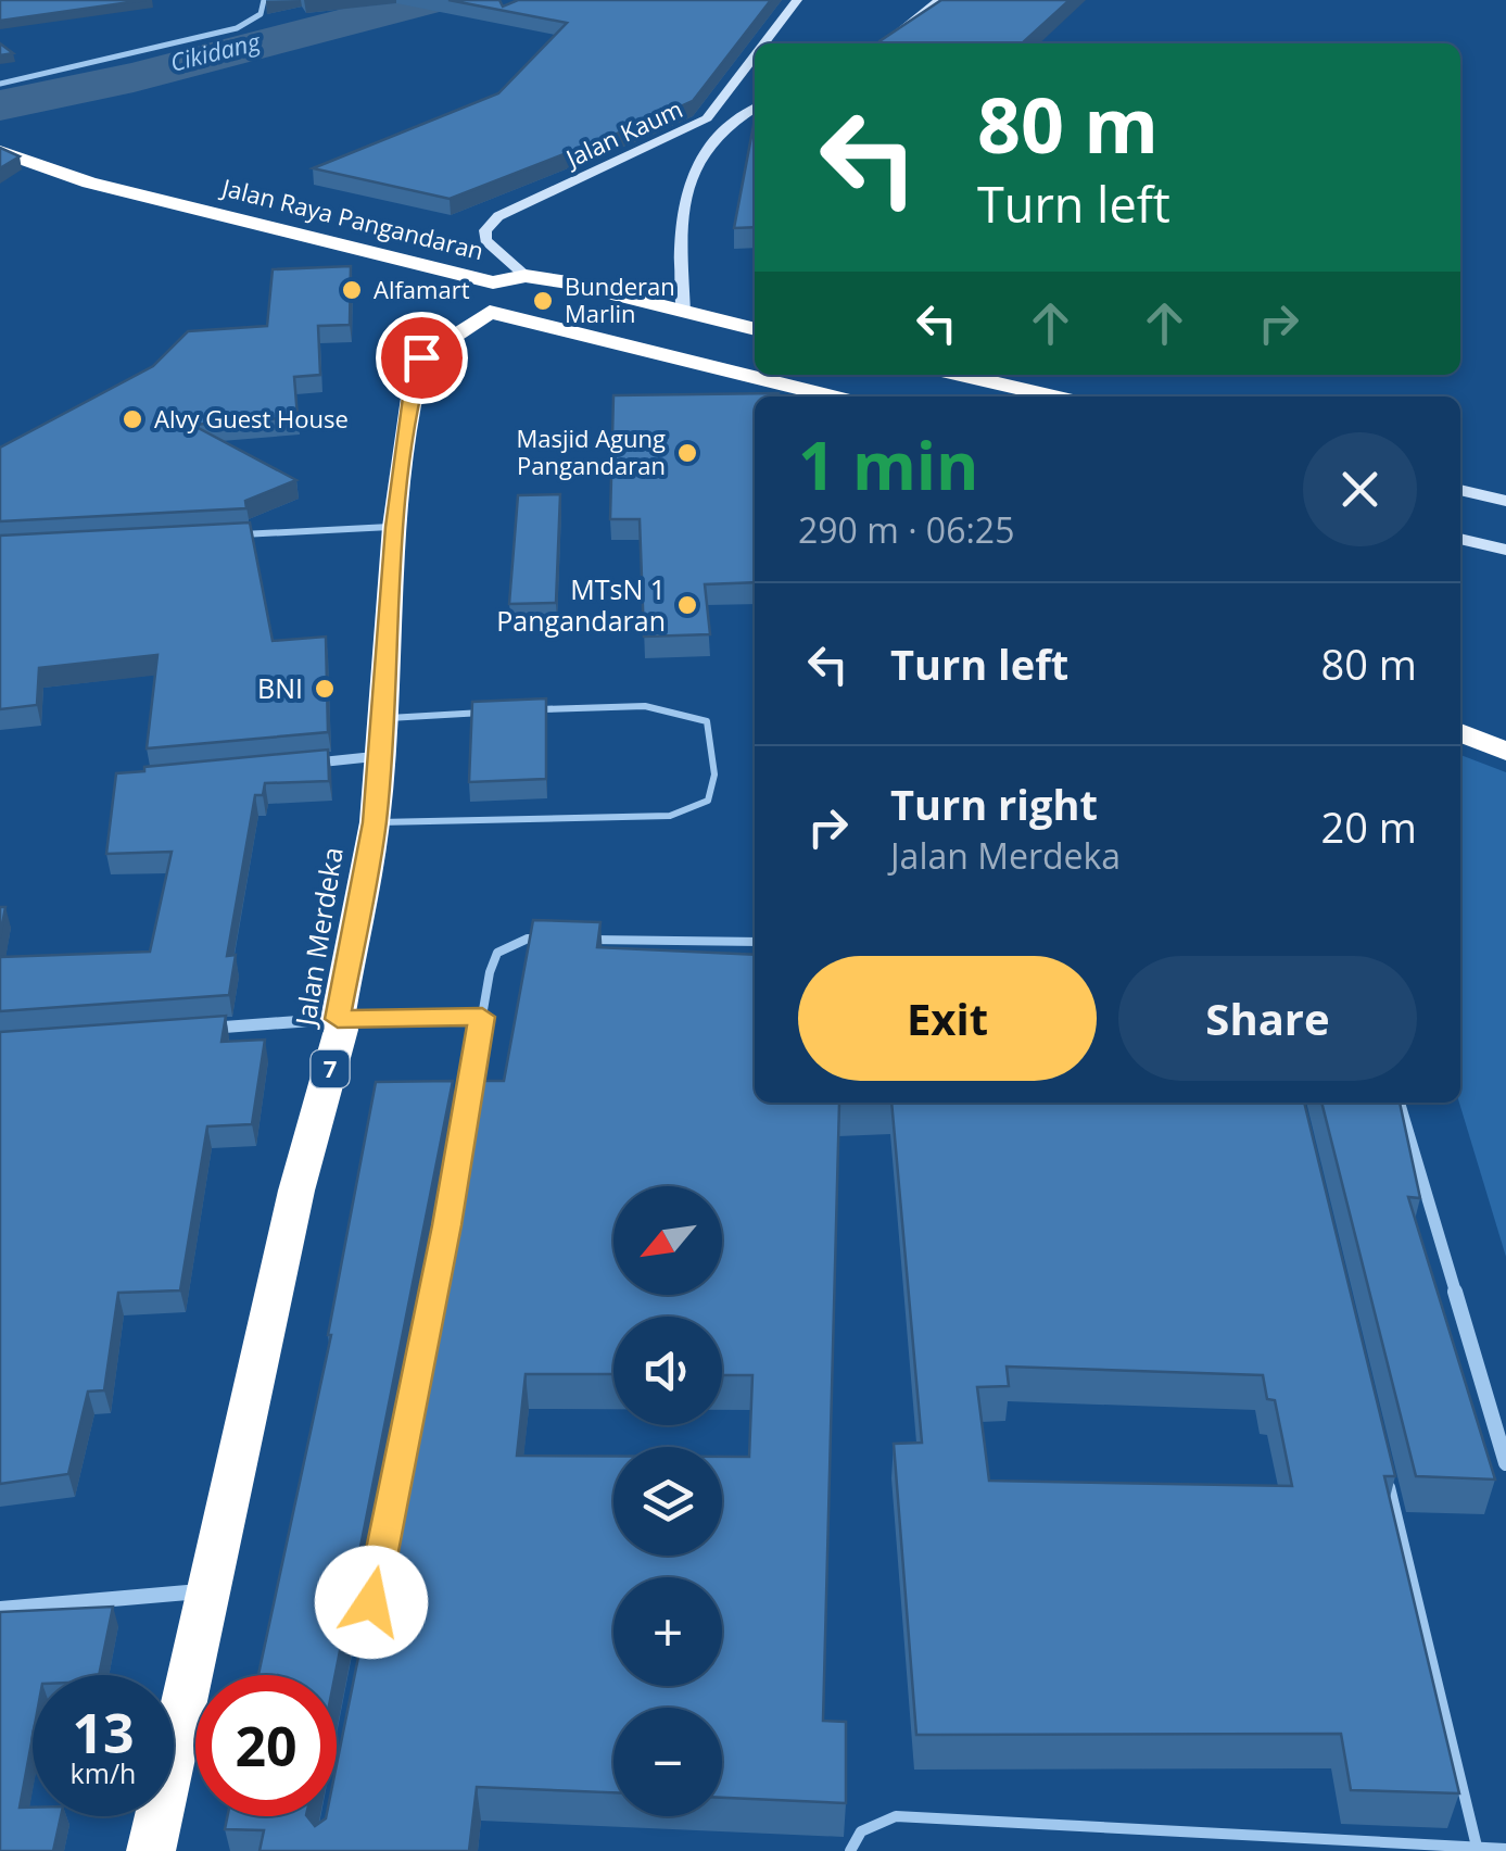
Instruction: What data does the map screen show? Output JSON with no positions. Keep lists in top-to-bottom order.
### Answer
{
  "streets": {
    "highway": ["Jalan Raya Pangandaran", "Jalan Merdeka", "7"],
    "street": ["Jalan Kaum"]
  },
  "crossings": [
    ["Jalan Kaum", "Jalan Raya Pangandaran"],
    ["Jalan Raya Pangandaran", "Jalan Merdeka"]
  ],
  "water": ["Cikidang"],
  "places": [
    "Alfamart",
    "Bunderan Marlin",
    "Alvy Guest House",
    "Masjid Agung Pangandaran",
    "MTsN 1 Pangandaran",
    "BNI"
  ],
  "north": "bottom left",
  "page": {
    "turn": ["80 m", "Turn left"],
    "heading": ["1 min", "290 m · 06:25"],
    "list": [
      {
        "name": "Turn left",
        "value": "80 m"
      },
      {
        "name": "Turn right",
        "note": "Jalan Merdeka",
        "value": "20 m"
      }
    ],
    "buttons": ["Exit", "Share"],
    "map_buttons": ["+", "−"],
    "speed": "13 km/h",
    "limit": "20"
  }
}
